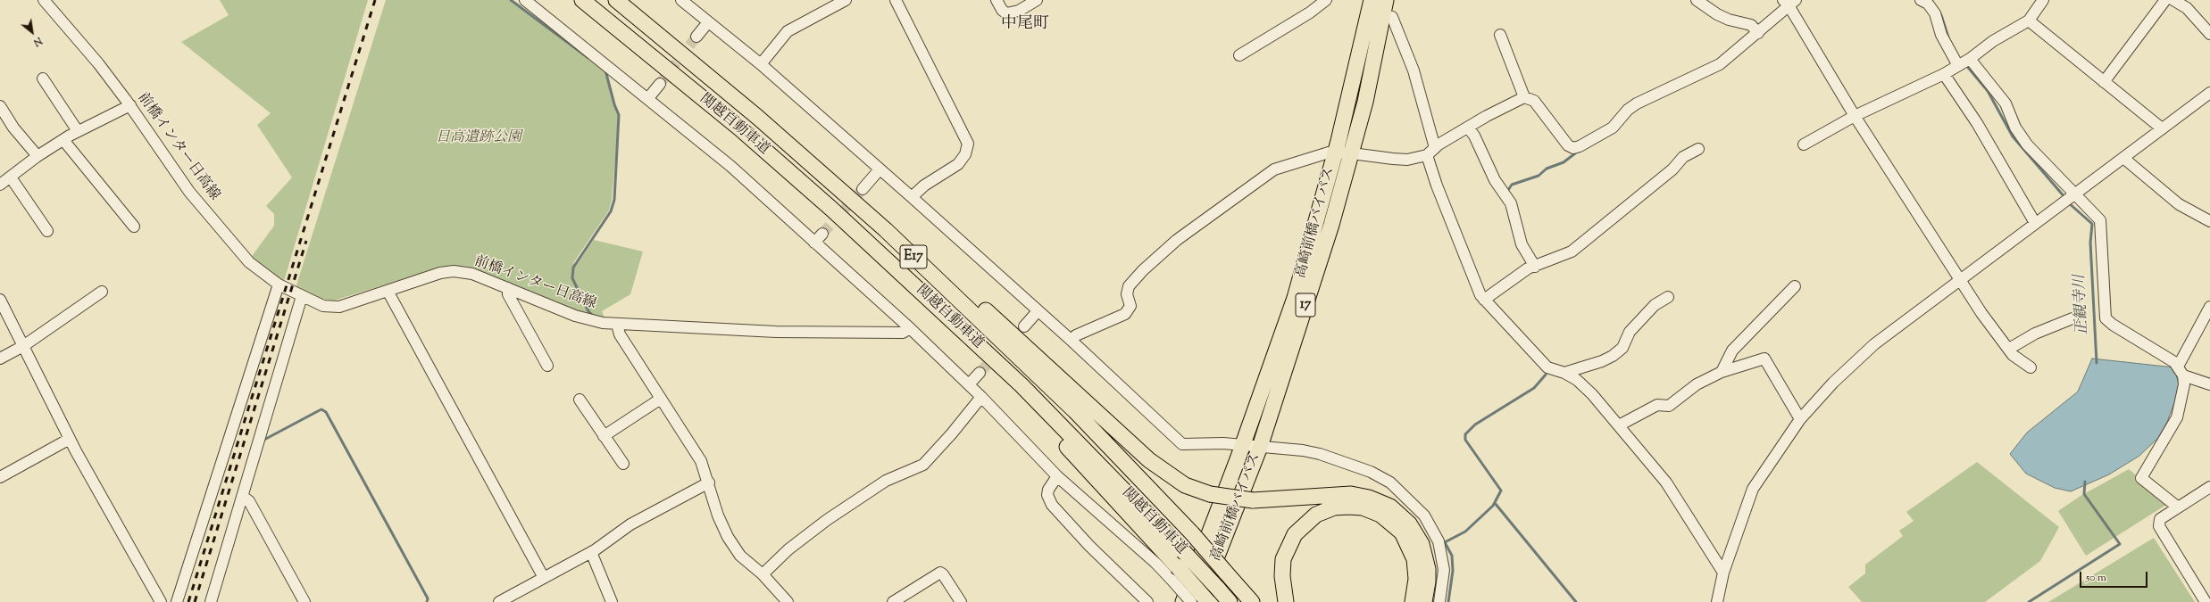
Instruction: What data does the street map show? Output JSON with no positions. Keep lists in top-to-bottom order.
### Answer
{
  "streets": {
    "highway": [
      "関越自動車道",
      "高崎前橋バイパス",
      "E17",
      "17"
    ],
    "street": ["前橋インター日高線"]
  },
  "districts": ["中尾町"],
  "water": ["正観寺川"],
  "parks": ["日高遺跡公園"],
  "scale_bar": "50 m",
  "north": "bottom right"
}
